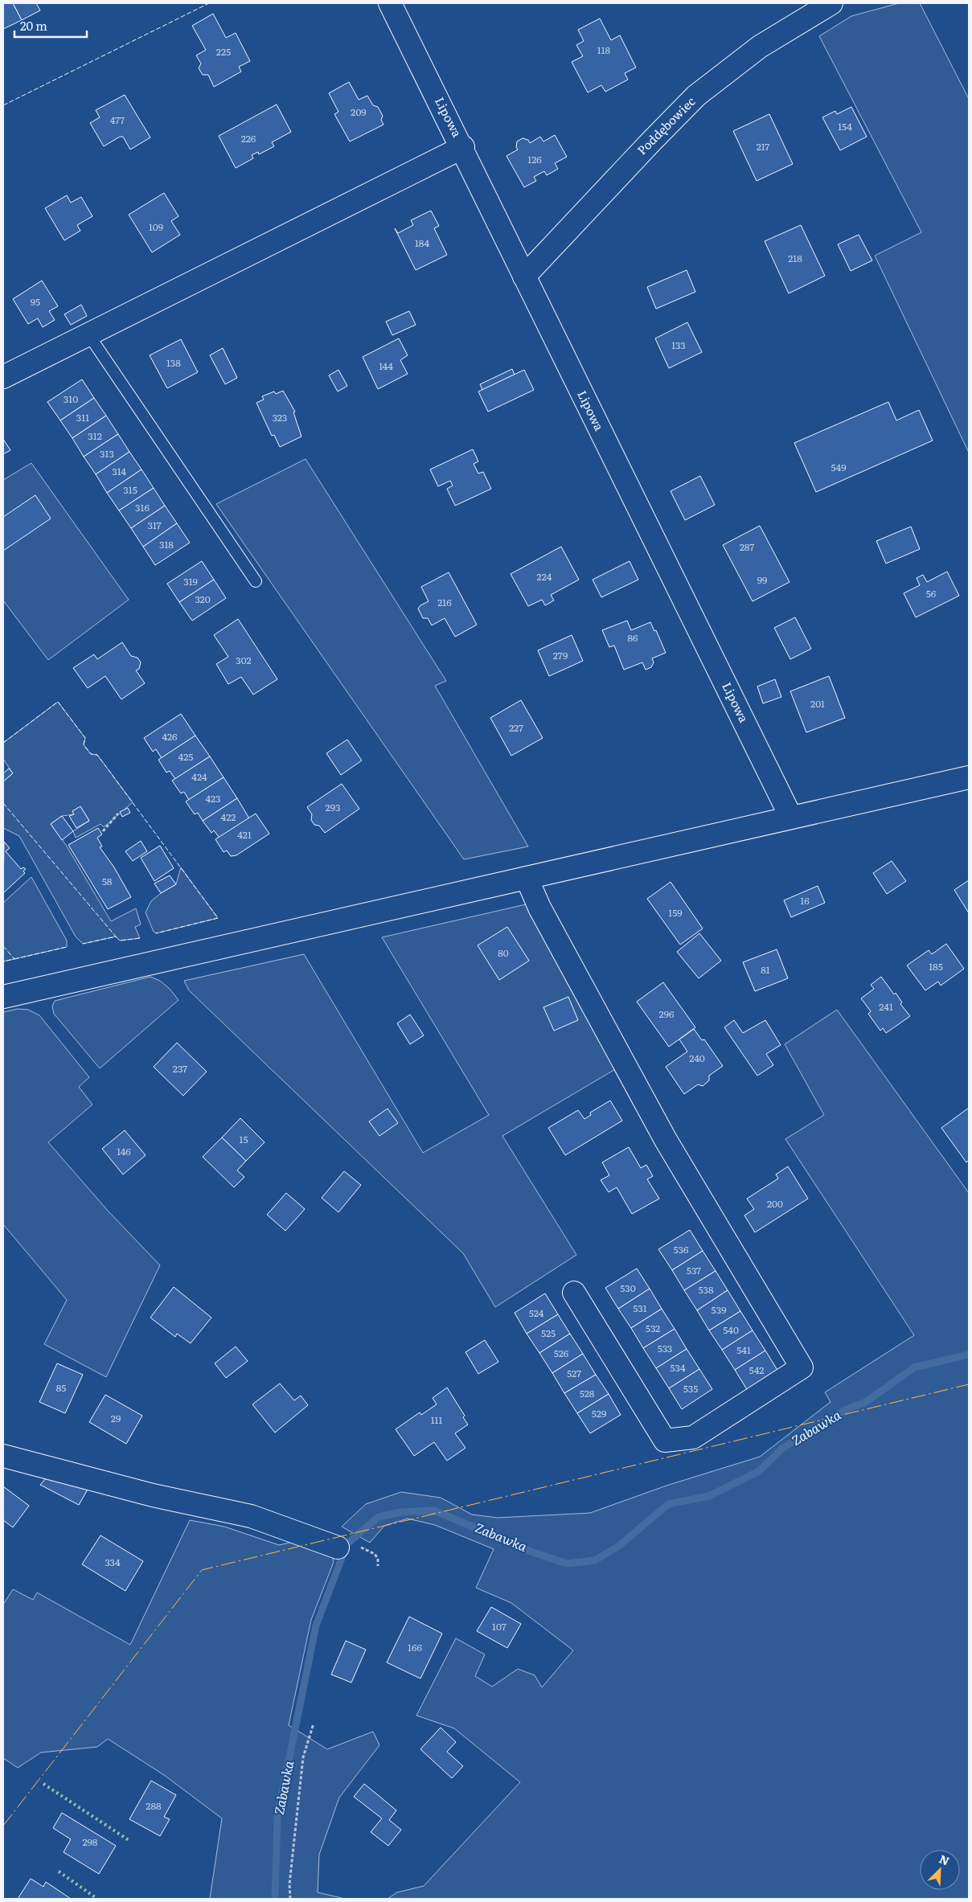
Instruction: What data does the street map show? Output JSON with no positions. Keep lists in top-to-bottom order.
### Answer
{
  "streets": {
    "street": ["Lipowa", "Poddębowiec"]
  },
  "crossings": [
    ["Lipowa", "Poddębowiec"]
  ],
  "water": ["Zabawka"],
  "house_numbers": [
    "118",
    "225",
    "209",
    "477",
    "154",
    "226",
    "217",
    "126",
    "109",
    "184",
    "218",
    "95",
    "133",
    "138",
    "144",
    "310",
    "311",
    "323",
    "312",
    "313",
    "549",
    "314",
    "315",
    "316",
    "317",
    "318",
    "287",
    "224",
    "99",
    "319",
    "56",
    "320",
    "216",
    "86",
    "279",
    "302",
    "201",
    "227",
    "426",
    "425",
    "424",
    "423",
    "293",
    "422",
    "421",
    "58",
    "16",
    "159",
    "80",
    "185",
    "81",
    "241",
    "296",
    "240",
    "237",
    "15",
    "146",
    "200",
    "536",
    "537",
    "530",
    "538",
    "531",
    "539",
    "524",
    "532",
    "540",
    "525",
    "533",
    "541",
    "526",
    "534",
    "542",
    "527",
    "85",
    "535",
    "528",
    "529",
    "29",
    "111",
    "334",
    "107",
    "166",
    "288",
    "298"
  ],
  "scale_bar": "20 m",
  "north": "top right"
}
